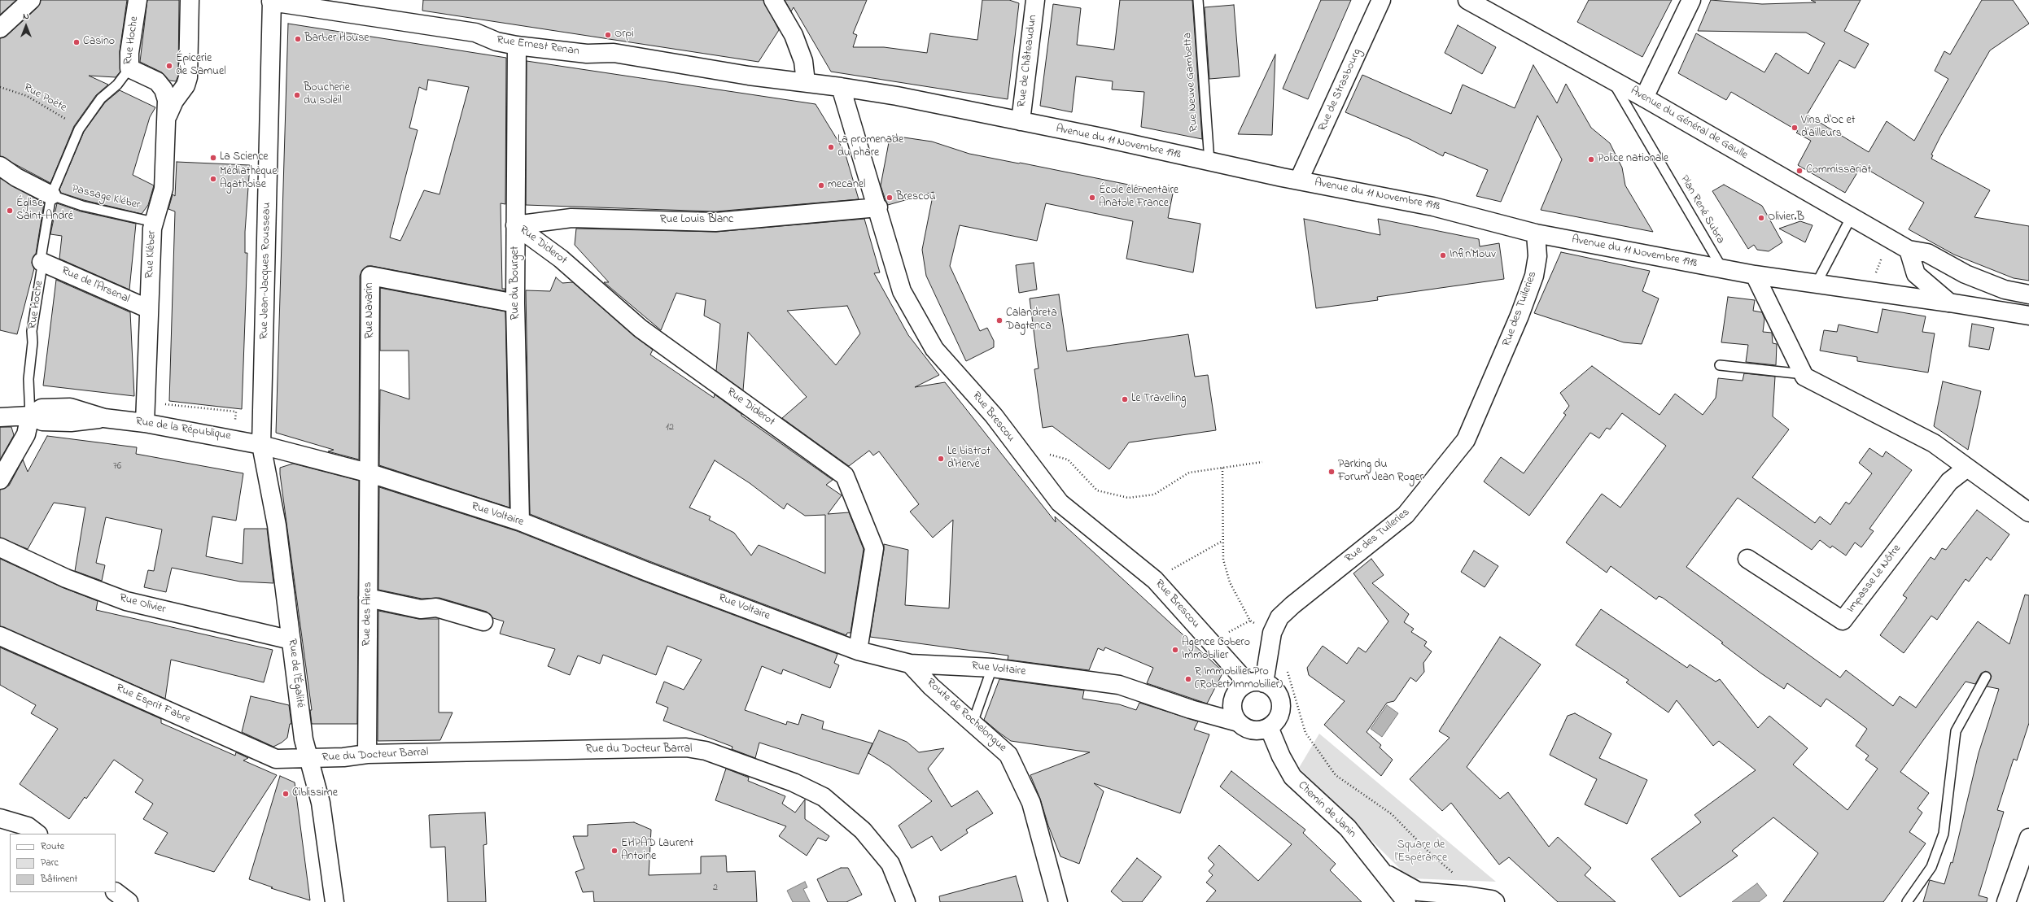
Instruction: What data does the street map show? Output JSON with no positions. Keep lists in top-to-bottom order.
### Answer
{
  "streets": {
    "street": [
      "Rue Hoche",
      "Rue Ernest Renan",
      "Rue de Châteaudun",
      "Rue de Strasbourg",
      "Avenue du Général de Gaulle",
      "Avenue du 11 Novembre 1918",
      "Rue Louis Blanc",
      "Rue Diderot",
      "Rue Kléber",
      "Rue Jean-Jacques Rousseau",
      "Rue du Bourget",
      "Rue de l'Arsenal",
      "Rue des Tuileries",
      "Rue Navarin",
      "Rue Brescou",
      "Rue de la République",
      "Rue Voltaire",
      "Impasse Le Nôtre",
      "Rue Olivier",
      "Rue des Aires",
      "Rue de l'Égalité",
      "Rue Esprit Fabre",
      "Route de Rochelongue",
      "Rue du Docteur Barral",
      "Chemin de Janin"
    ],
    "lane": ["Rue Neuve Gambetta", "Passage Kléber", "Plan René Subra"],
    "path": ["Rue Poète"]
  },
  "crossings": [
    ["Rue Hoche", "Rue Poète"],
    ["Rue Hoche", "Passage Kléber"],
    ["Rue Hoche", "Rue Kléber"],
    ["Rue Hoche", "Rue de l'Arsenal"],
    ["Rue Hoche", "Rue de la République"],
    ["Rue Ernest Renan", "Avenue du 11 Novembre 1918"],
    ["Rue Ernest Renan", "Rue Jean-Jacques Rousseau"],
    ["Rue Ernest Renan", "Rue du Bourget"],
    ["Rue de Châteaudun", "Avenue du 11 Novembre 1918"],
    ["Rue Neuve Gambetta", "Avenue du 11 Novembre 1918"],
    ["Rue de Strasbourg", "Avenue du 11 Novembre 1918"],
    ["Avenue du Général de Gaulle", "Plan René Subra"],
    ["Avenue du 11 Novembre 1918", "Plan René Subra"],
    ["Avenue du 11 Novembre 1918", "Rue des Tuileries"],
    ["Avenue du 11 Novembre 1918", "Rue Brescou"],
    ["Passage Kléber", "Rue Kléber"],
    ["Rue Louis Blanc", "Rue Diderot"],
    ["Rue Louis Blanc", "Rue du Bourget"],
    ["Rue Louis Blanc", "Rue Brescou"],
    ["Rue Diderot", "Rue du Bourget"],
    ["Rue Diderot", "Rue Voltaire"],
    ["Rue Kléber", "Rue de l'Arsenal"],
    ["Rue Kléber", "Rue de la République"],
    ["Rue Jean-Jacques Rousseau", "Rue de la République"],
    ["Rue Jean-Jacques Rousseau", "Rue Voltaire"],
    ["Rue Jean-Jacques Rousseau", "Rue de l'Égalité"],
    ["Rue du Bourget", "Rue Navarin"],
    ["Rue du Bourget", "Rue Voltaire"],
    ["Rue des Tuileries", "Rue Brescou"],
    ["Rue des Tuileries", "Rue Voltaire"],
    ["Rue des Tuileries", "Chemin de Janin"],
    ["Rue Navarin", "Rue Voltaire"],
    ["Rue Navarin", "Rue des Aires"],
    ["Rue Brescou", "Rue Voltaire"],
    ["Rue Brescou", "Chemin de Janin"],
    ["Rue de la République", "Rue Voltaire"],
    ["Rue de la République", "Rue de l'Égalité"],
    ["Rue Voltaire", "Rue des Aires"],
    ["Rue Voltaire", "Rue de l'Égalité"],
    ["Rue Voltaire", "Route de Rochelongue"],
    ["Rue Voltaire", "Chemin de Janin"],
    ["Rue Olivier", "Rue de l'Égalité"],
    ["Rue des Aires", "Rue du Docteur Barral"],
    ["Rue de l'Égalité", "Rue Esprit Fabre"],
    ["Rue de l'Égalité", "Rue du Docteur Barral"],
    ["Rue Esprit Fabre", "Rue du Docteur Barral"]
  ],
  "parks": ["Square de l'Espérance"],
  "places": [
    "Orpi",
    "Barber House",
    "Casino",
    "Épicerie de Samuel",
    "Boucherie du soleil",
    "Vins d'Oc et d'ailleurs",
    "La promenade du phare",
    "La Science",
    "Police nationale",
    "Commissariat",
    "Médiathèque Agathoise",
    "mecanel",
    "Brescou",
    "École élémentaire Anatole France",
    "Église Saint-André",
    "Olivier.B",
    "Infin'Mouv",
    "Calandreta Dagtenca",
    "Le Travelling",
    "Le bistrot d'Hervé",
    "Parking du Forum Jean Roger",
    "Agence Cobero Immobilier",
    "R Immobilier Pro (Robert Immobilier)",
    "Ciblissime",
    "EHPAD Laurent Antoine"
  ],
  "house_numbers": ["12", "76", "2"],
  "legend": ["Route", "Parc", "Bâtiment"],
  "north": "top"
}
